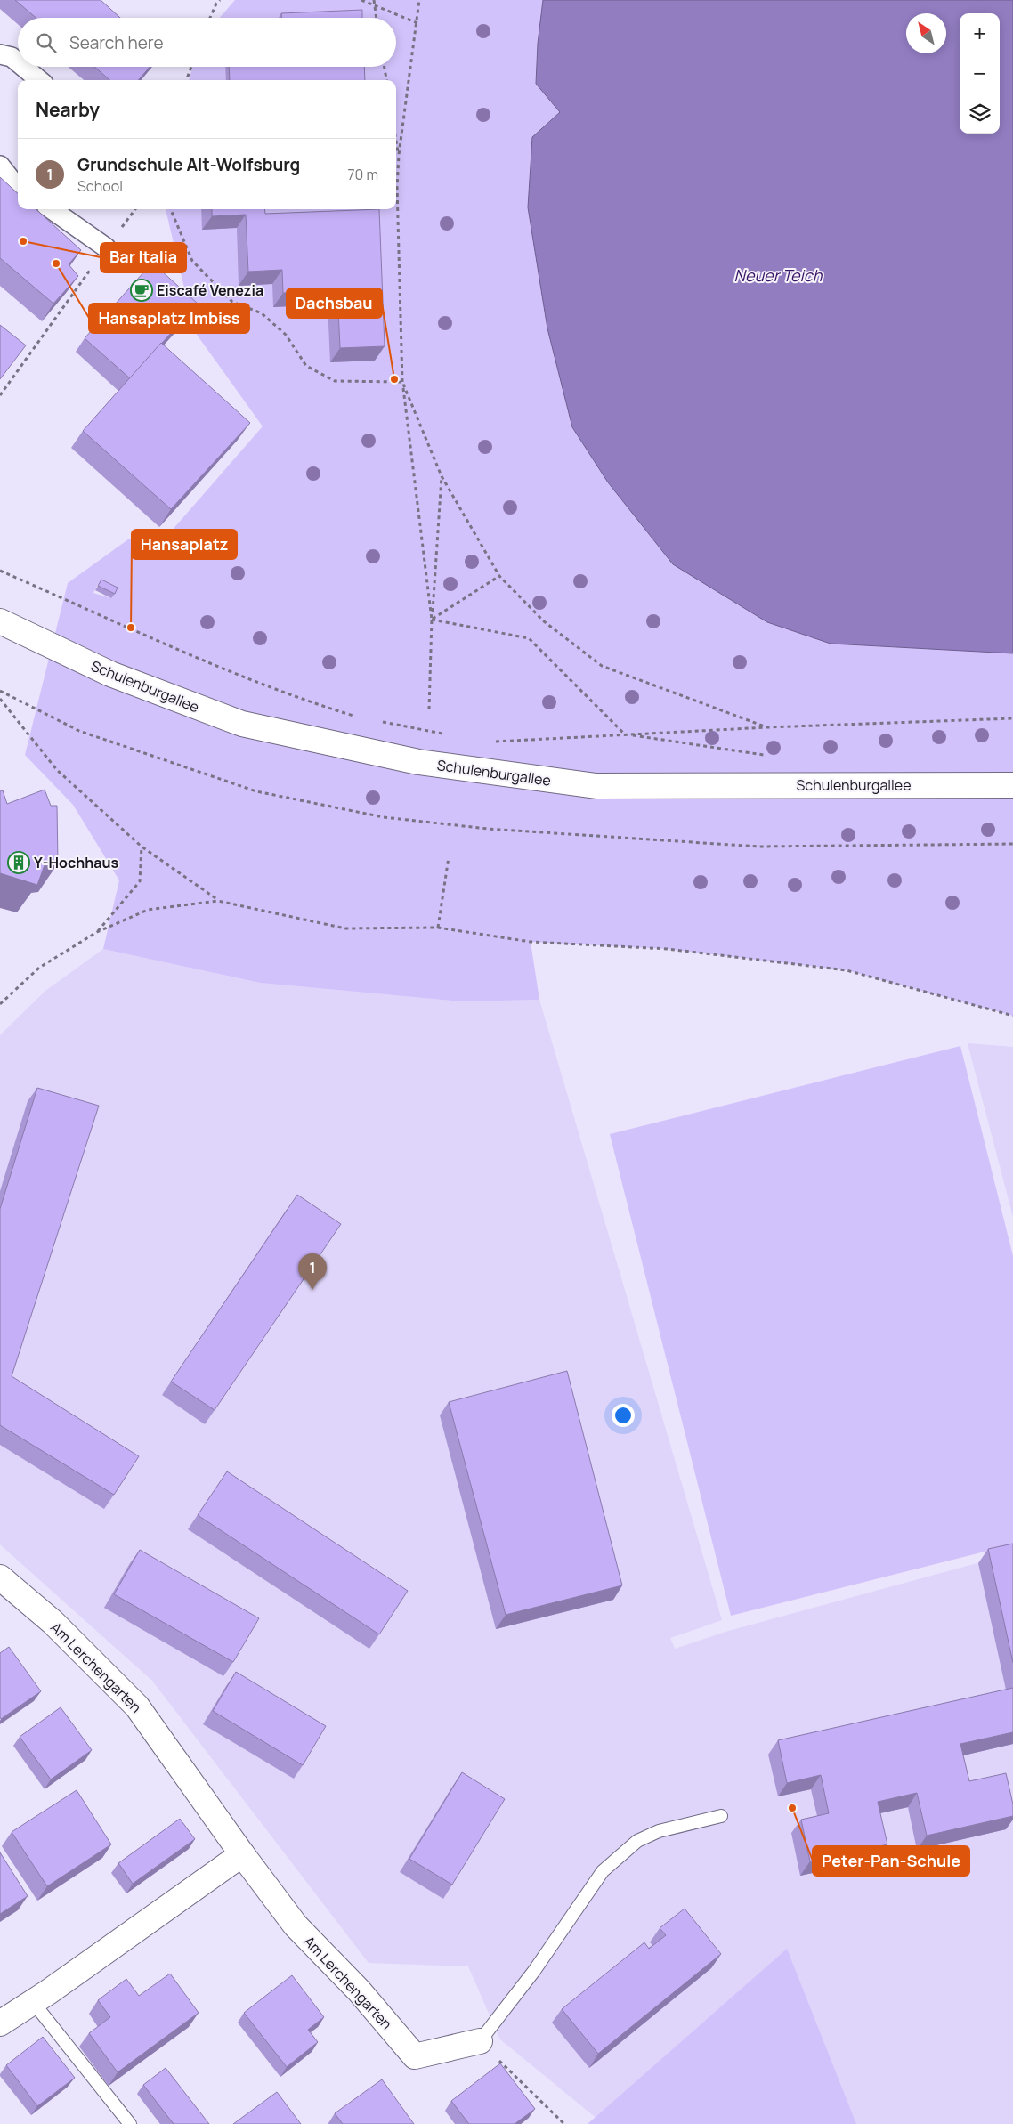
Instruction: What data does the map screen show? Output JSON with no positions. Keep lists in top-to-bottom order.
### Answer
{
  "streets": {
    "street": ["Schulenburgallee", "Am Lerchengarten"]
  },
  "water": ["Neuer Teich"],
  "places": {
    "other": [
      "Bar Italia",
      "Hansaplatz Imbiss",
      "Dachsbau",
      "Hansaplatz",
      "Peter-Pan-Schule"
    ],
    "cafe": ["Eiscafé Venezia"],
    "building": ["Y-Hochhaus"]
  },
  "north": "top left",
  "page": {
    "map_buttons": ["+", "−"],
    "search": "Search here",
    "heading": "Nearby",
    "list": [
      {
        "mark": "1",
        "name": "Grundschule Alt-Wolfsburg",
        "note": "School",
        "value": "70 m"
      }
    ],
    "pins": "1"
  }
}
